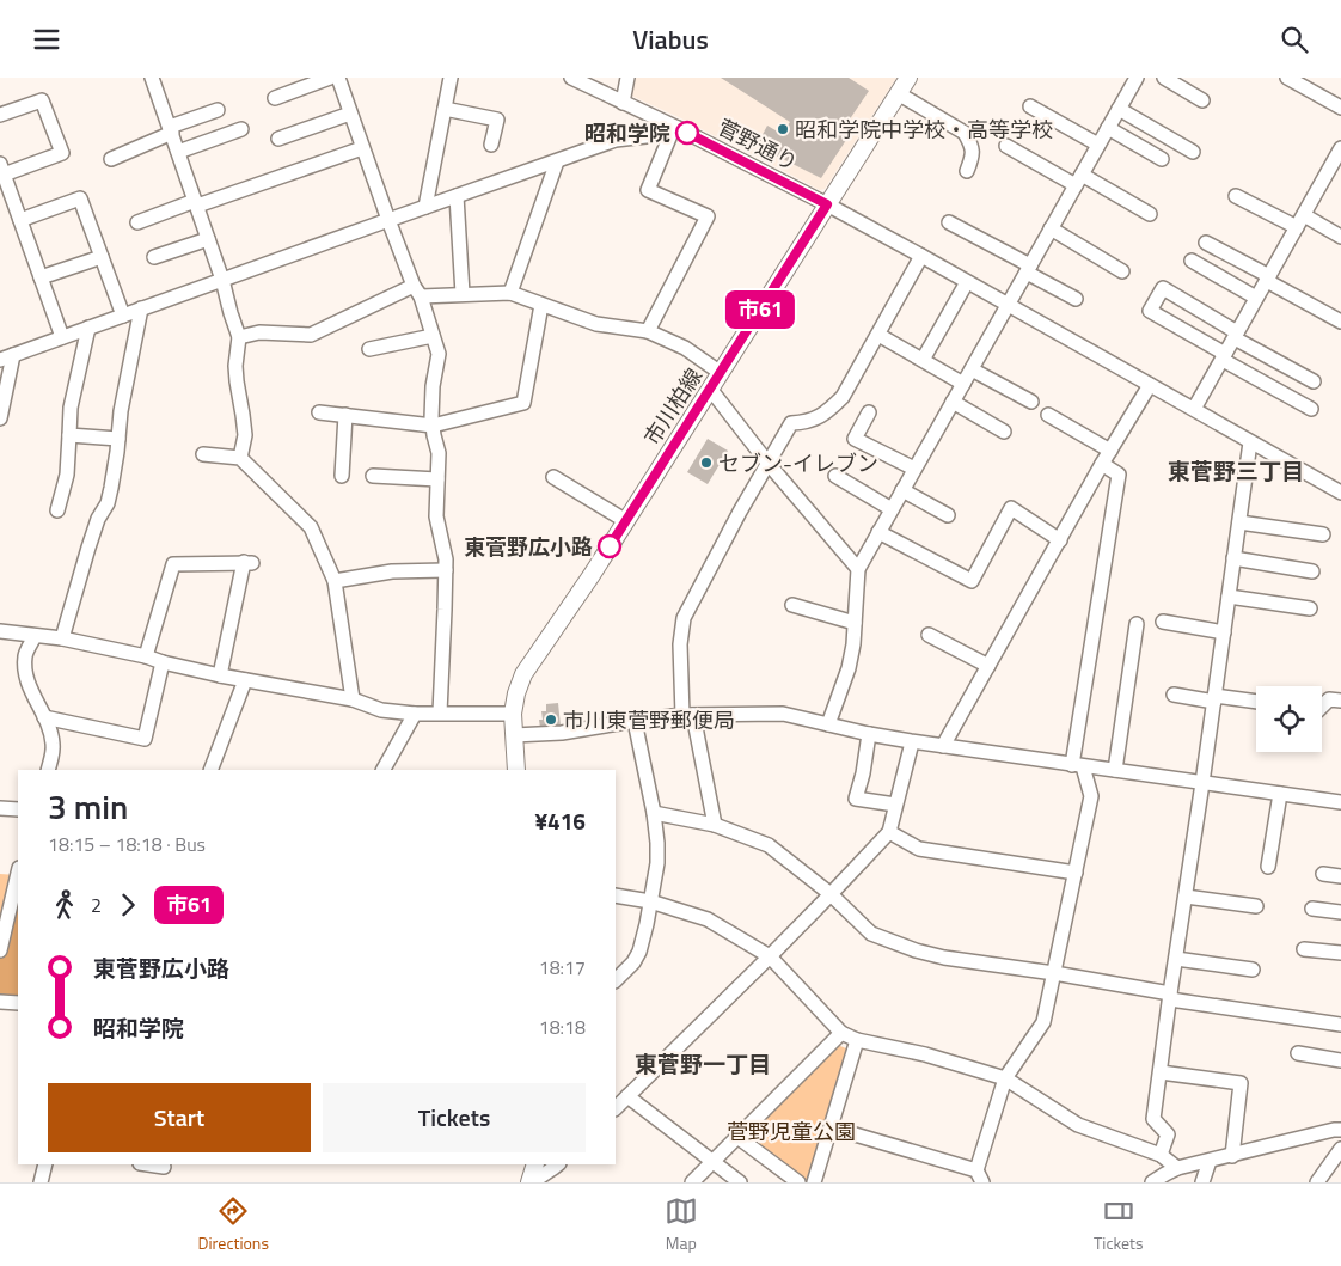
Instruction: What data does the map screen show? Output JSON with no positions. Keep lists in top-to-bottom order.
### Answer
{
  "streets": {
    "main road": ["市川柏線"],
    "street": ["菅野通り"]
  },
  "crossings": [
    ["菅野通り", "市川柏線"]
  ],
  "districts": ["東菅野三丁目", "東菅野一丁目"],
  "parks": ["菅野児童公園"],
  "places": [
    "昭和学院中学校・高等学校",
    "昭和学院",
    "セブン-イレブン",
    "東菅野広小路",
    "市川東菅野郵便局"
  ],
  "lines": ["bus line 市61"],
  "page": {
    "header": "Viabus",
    "on_map": "市61",
    "heading": ["3 min", "18:15 – 18:18 · Bus", "¥416"],
    "legs": ["2", "市61"],
    "list": [
      {
        "name": "東菅野広小路",
        "value": "18:17"
      },
      {
        "name": "昭和学院",
        "value": "18:18"
      }
    ],
    "buttons": ["Start", "Tickets"],
    "tabs": ["Directions", "Map", "Tickets"]
  }
}
